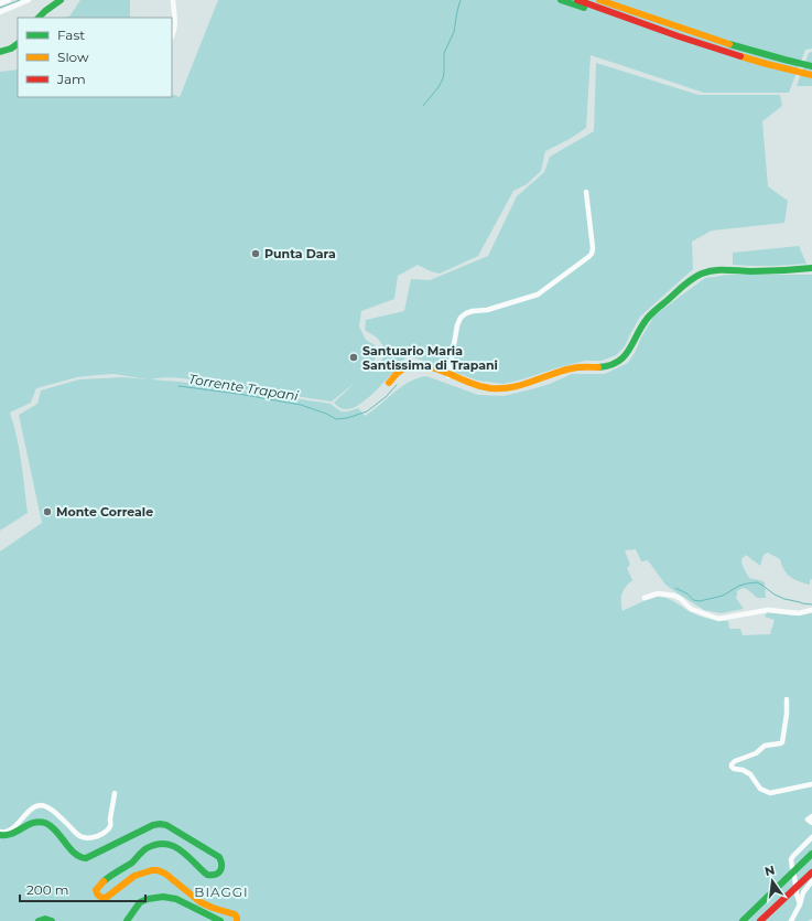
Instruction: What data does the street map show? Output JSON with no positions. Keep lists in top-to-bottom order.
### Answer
{
  "districts": ["BIAGGI"],
  "water": ["Torrente Trapani"],
  "places": ["Punta Dara", "Santuario Maria Santissima di Trapani", "Monte Correale"],
  "legend": ["Fast", "Slow", "Jam"],
  "scale_bar": "200 m",
  "north": "top"
}
